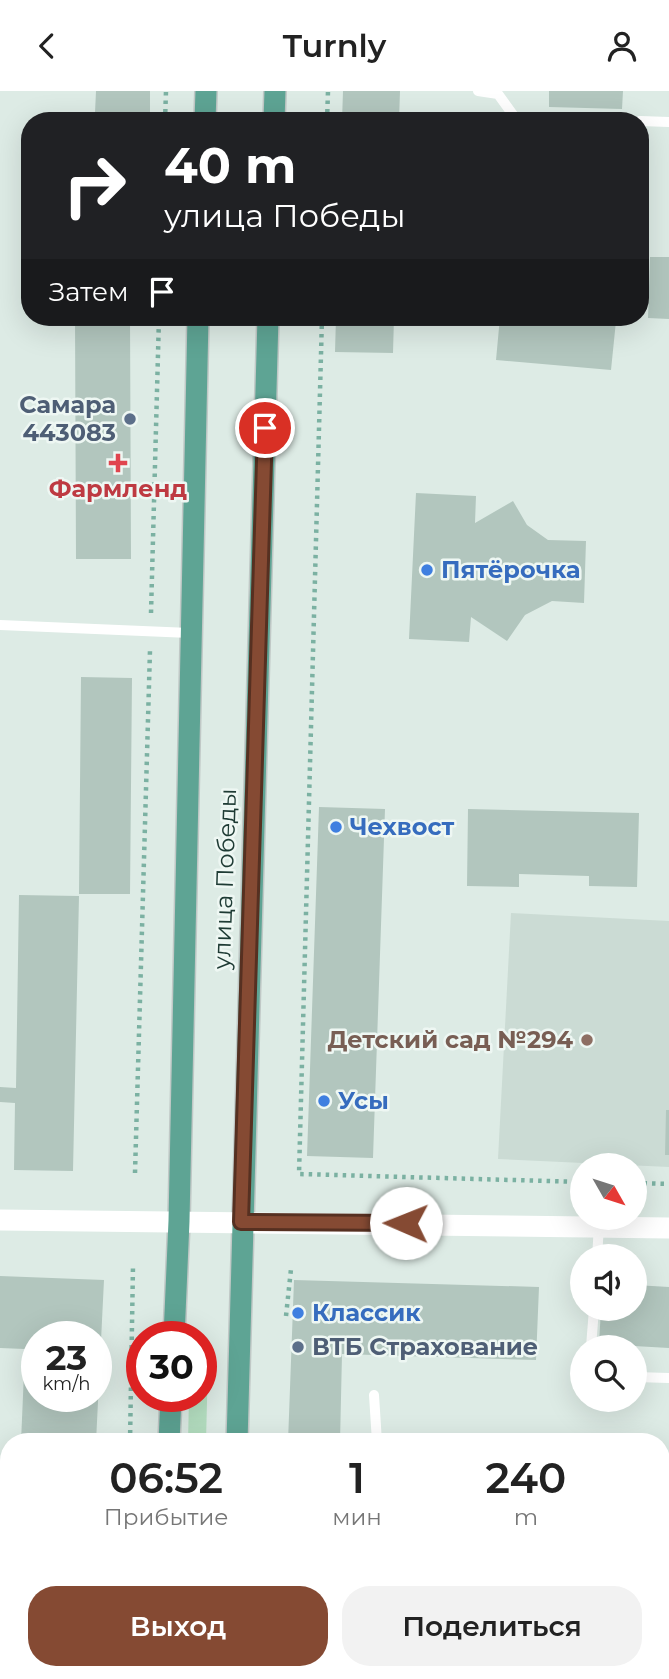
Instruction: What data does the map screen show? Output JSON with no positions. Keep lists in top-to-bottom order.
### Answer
{
  "streets": {
    "main road": ["улица Победы"]
  },
  "places": {
    "other": [
      "Самара 443083",
      "Пятёрочка",
      "Чехвост",
      "Детский сад №294",
      "Усы",
      "Классик",
      "ВТБ Страхование"
    ],
    "health": ["Фармленд"]
  },
  "north": "bottom right",
  "page": {
    "header": "Turnly",
    "turn": ["40 m", "улица Победы"],
    "then": "Затем",
    "speed": "23 km/h",
    "limit": "30",
    "eta": [
      "06:52",
      "Прибытие",
      "1",
      "мин",
      "240",
      "m"
    ],
    "buttons": ["Выход", "Поделиться"]
  }
}
